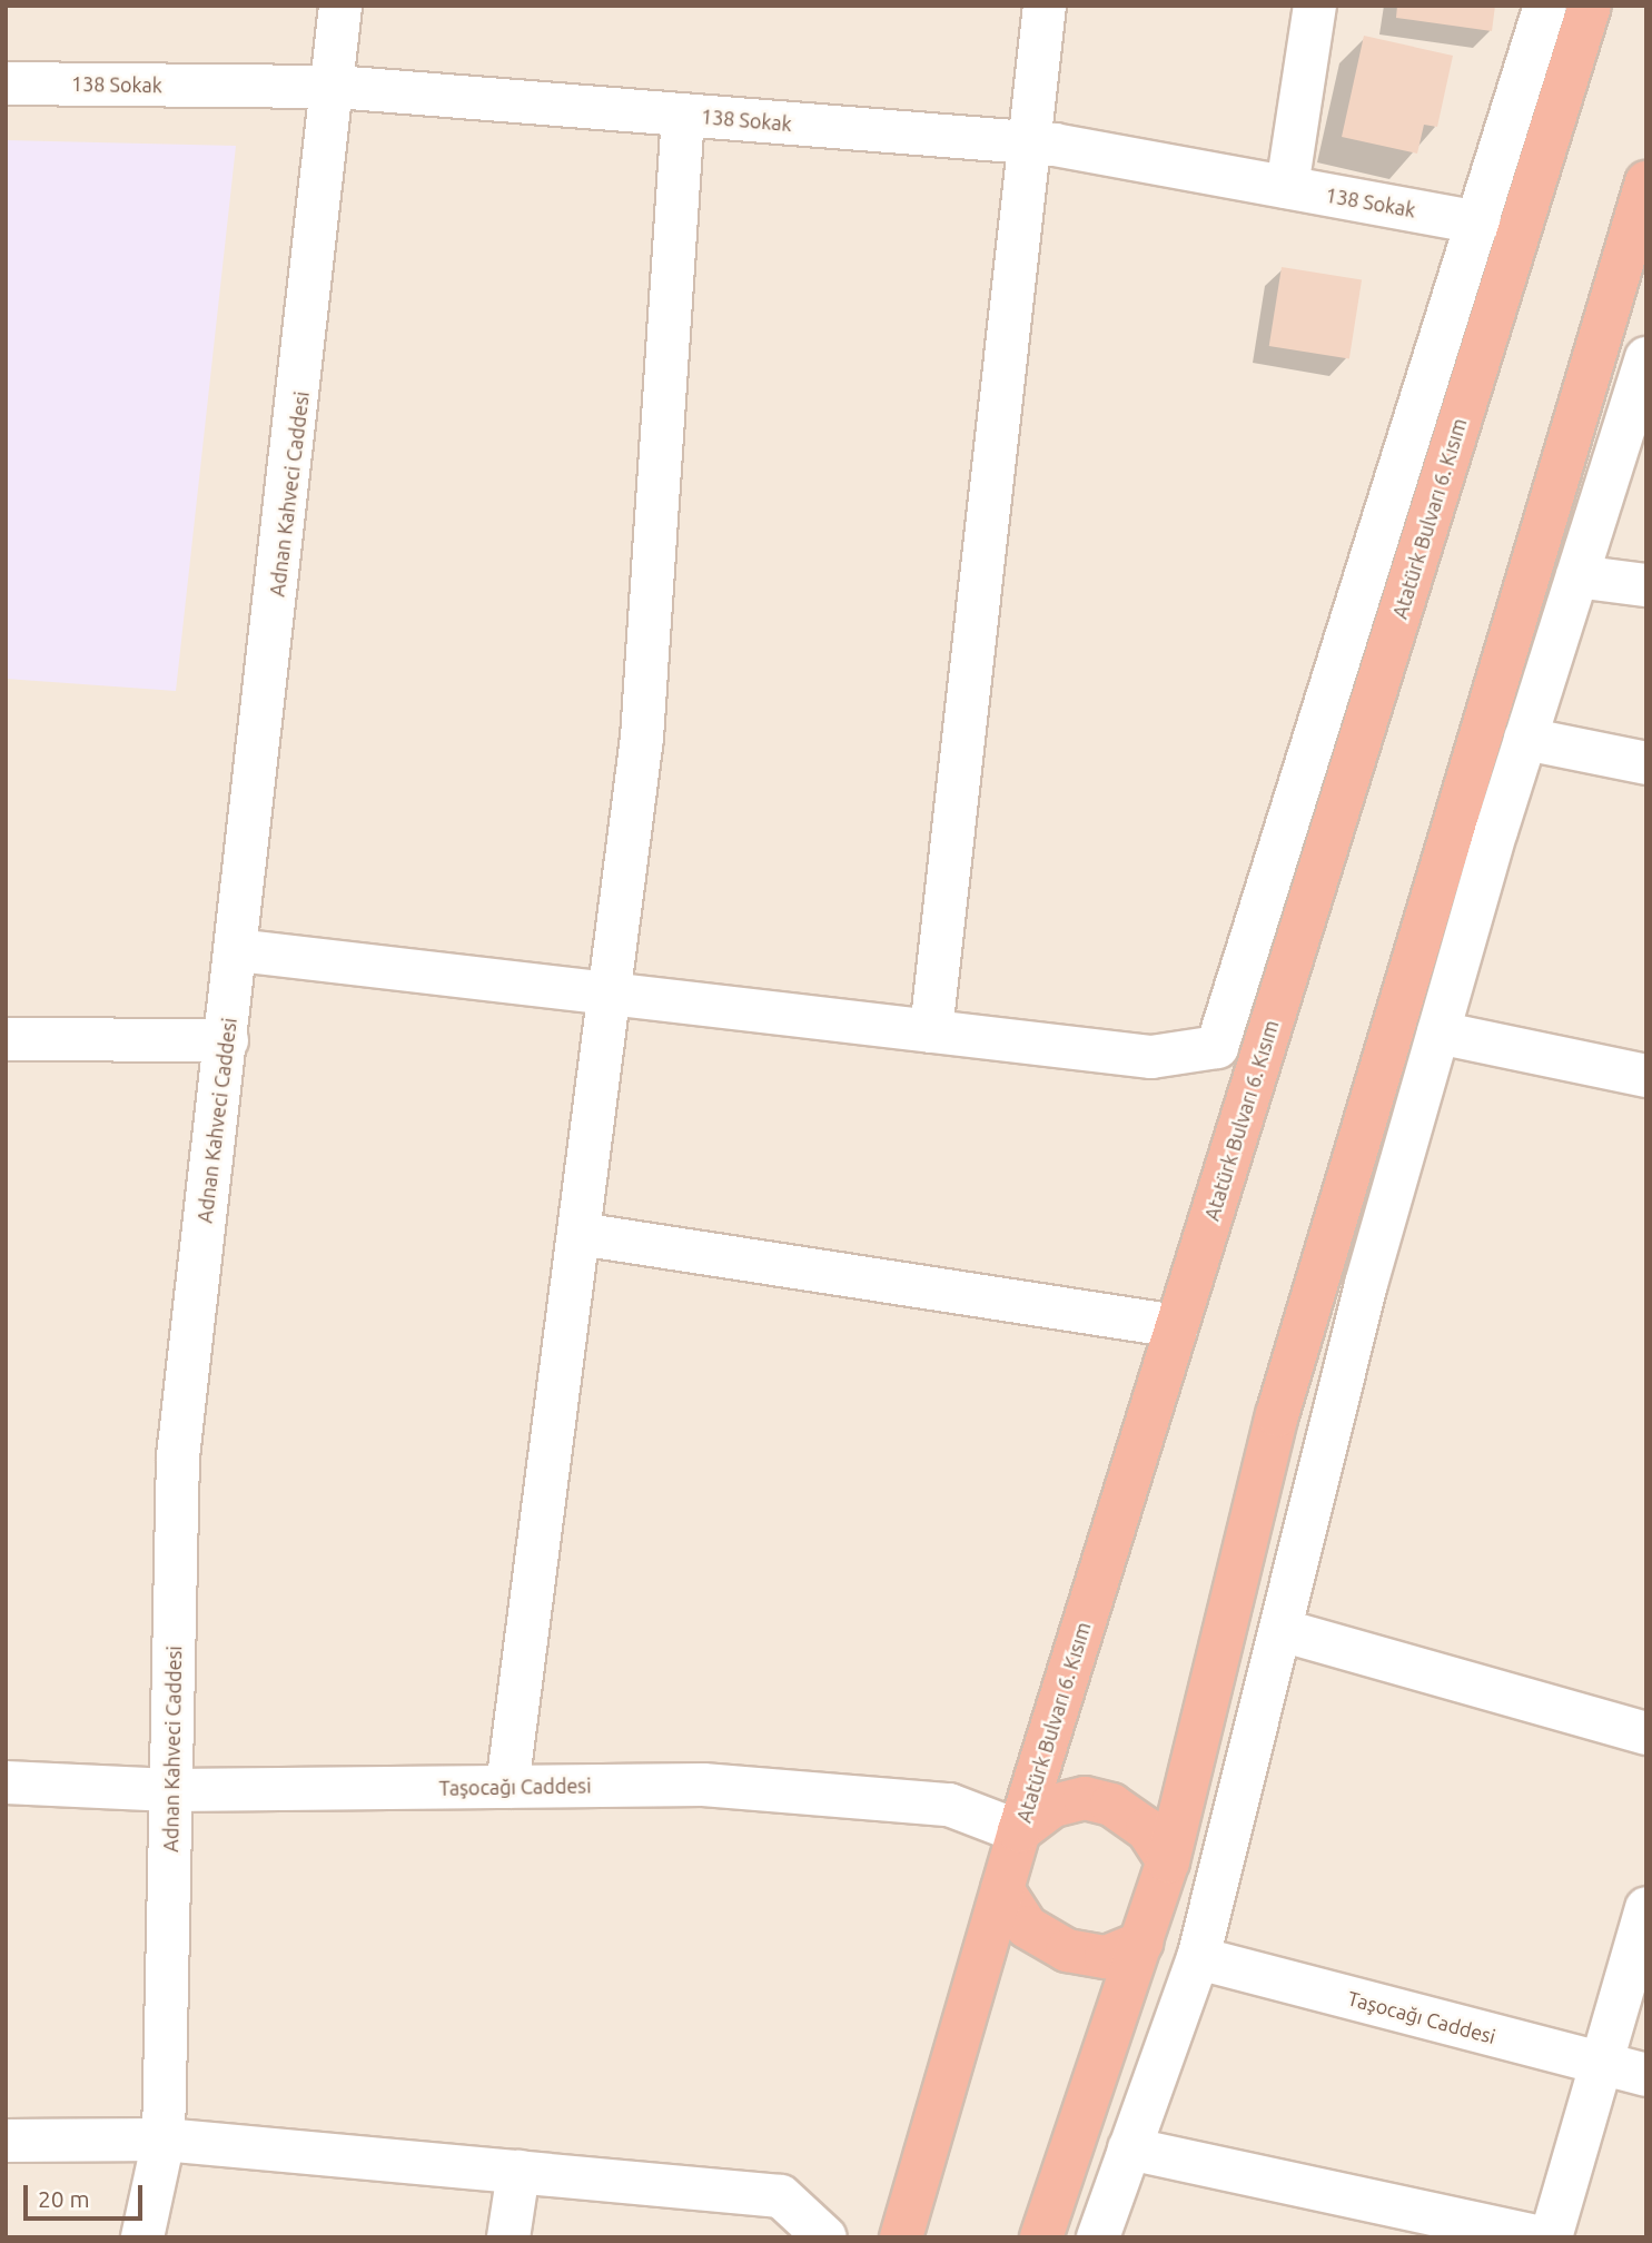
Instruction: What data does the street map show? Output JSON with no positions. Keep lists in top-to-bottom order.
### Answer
{
  "streets": {
    "highway": ["Atatürk Bulvarı 6. Kısım"],
    "street": ["138 Sokak", "Adnan Kahveci Caddesi", "Taşocağı Caddesi"]
  },
  "crossings": [
    ["138 Sokak", "Adnan Kahveci Caddesi"],
    ["Adnan Kahveci Caddesi", "Taşocağı Caddesi"],
    ["Atatürk Bulvarı 6. Kısım", "Taşocağı Caddesi"]
  ],
  "scale_bar": "20 m"
}
